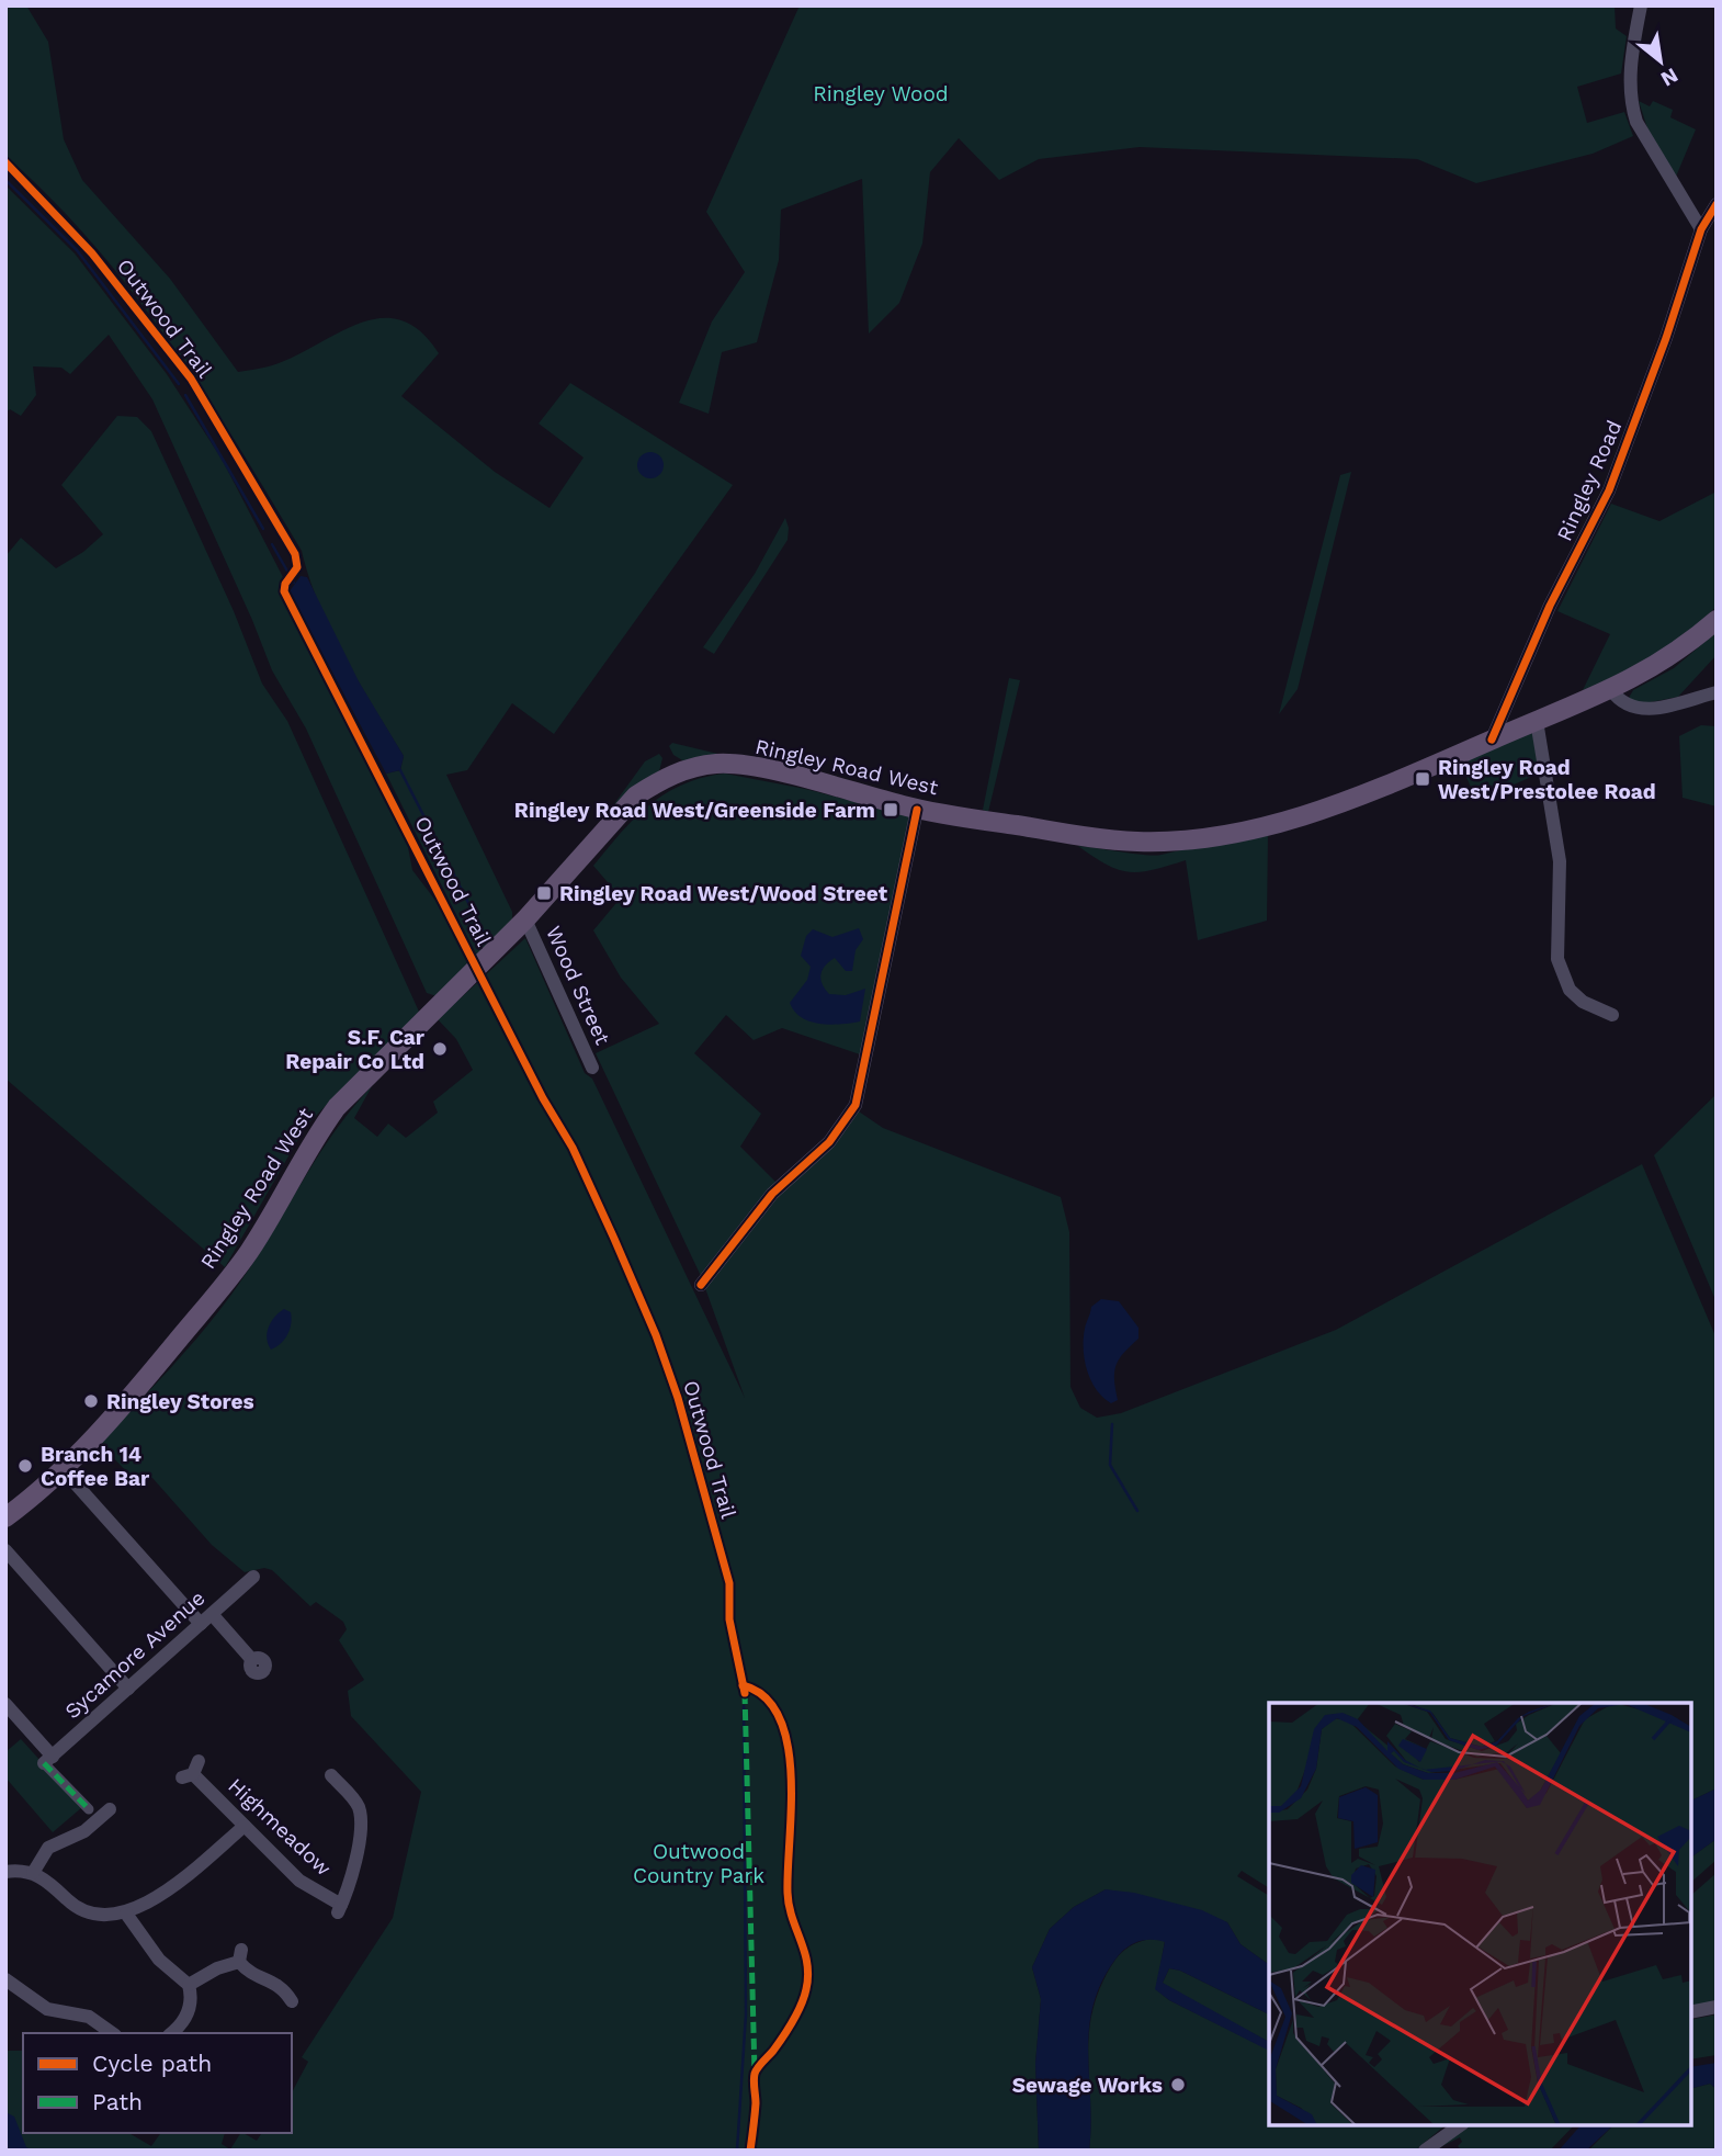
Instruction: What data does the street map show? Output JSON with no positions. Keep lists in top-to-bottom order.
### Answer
{
  "streets": {
    "main road": ["Ringley Road West"],
    "street": [
      "Ringley Road",
      "Wood Street",
      "Sycamore Avenue",
      "Highmeadow"
    ],
    "cycle path": ["Outwood Trail"]
  },
  "crossings": [
    ["Ringley Road", "Ringley Road West"],
    ["Ringley Road West", "Wood Street"]
  ],
  "parks": ["Ringley Wood", "Outwood Country Park"],
  "places": {
    "transit": ["Ringley Road West/Prestolee Road", "Ringley Road West/Greenside Farm", "Ringley Road West/Wood Street"],
    "other": [
      "S.F. Car Repair Co Ltd",
      "Ringley Stores",
      "Branch 14 Coffee Bar",
      "Sewage Works"
    ]
  },
  "legend": ["Cycle path", "Path"],
  "north": "bottom right"
}
